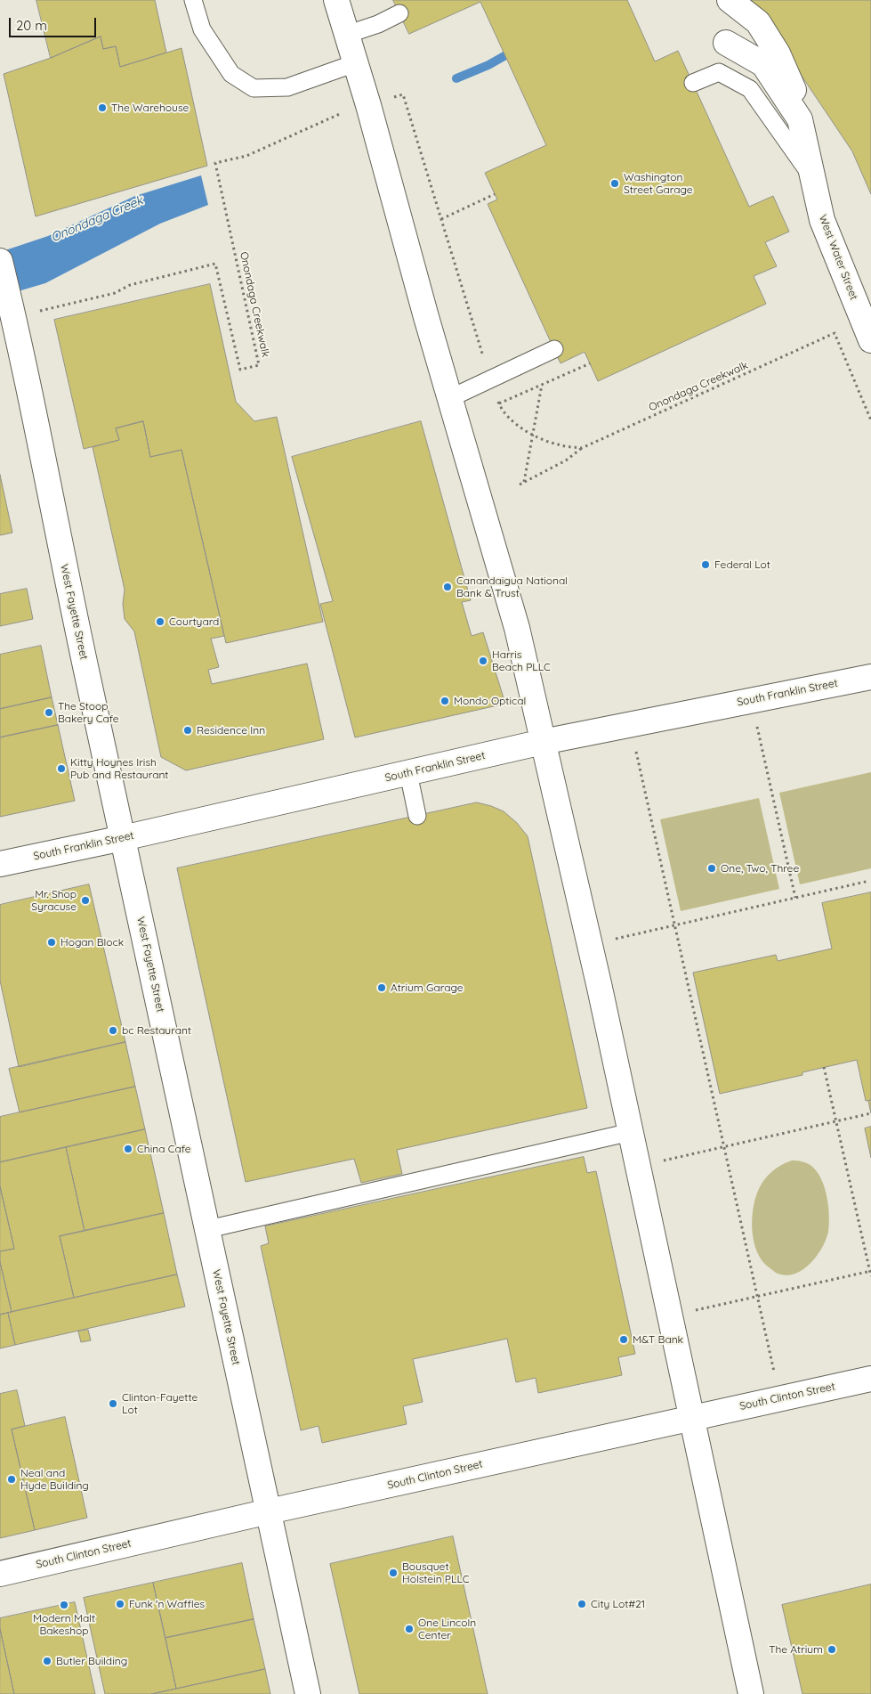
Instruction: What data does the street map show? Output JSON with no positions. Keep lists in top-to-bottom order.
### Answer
{
  "streets": {
    "street": [
      "West Water Street",
      "West Fayette Street",
      "South Franklin Street",
      "South Clinton Street"
    ],
    "path": ["Onondaga Creekwalk"]
  },
  "crossings": [
    ["Onondaga Creekwalk", "West Fayette Street"],
    ["West Fayette Street", "South Franklin Street"],
    ["West Fayette Street", "South Clinton Street"]
  ],
  "water": ["Onondaga Creek"],
  "places": [
    "The Warehouse",
    "Washington Street Garage",
    "Federal Lot",
    "Canandaigua National Bank & Trust",
    "Courtyard",
    "Harris Beach PLLC",
    "Mondo Optical",
    "The Stoop Bakery Cafe",
    "Residence Inn",
    "Kitty Hoynes Irish Pub and Restaurant",
    "One, Two, Three",
    "Mr. Shop Syracuse",
    "Hogan Block",
    "Atrium Garage",
    "bc Restaurant",
    "China Cafe",
    "M&T Bank",
    "Clinton-Fayette Lot",
    "Neal and Hyde Building",
    "Bousquet Holstein PLLC",
    "Funk 'n Waffles",
    "City Lot#21",
    "Modern Malt Bakeshop",
    "One Lincoln Center",
    "The Atrium",
    "Butler Building"
  ],
  "scale_bar": "20 m"
}
